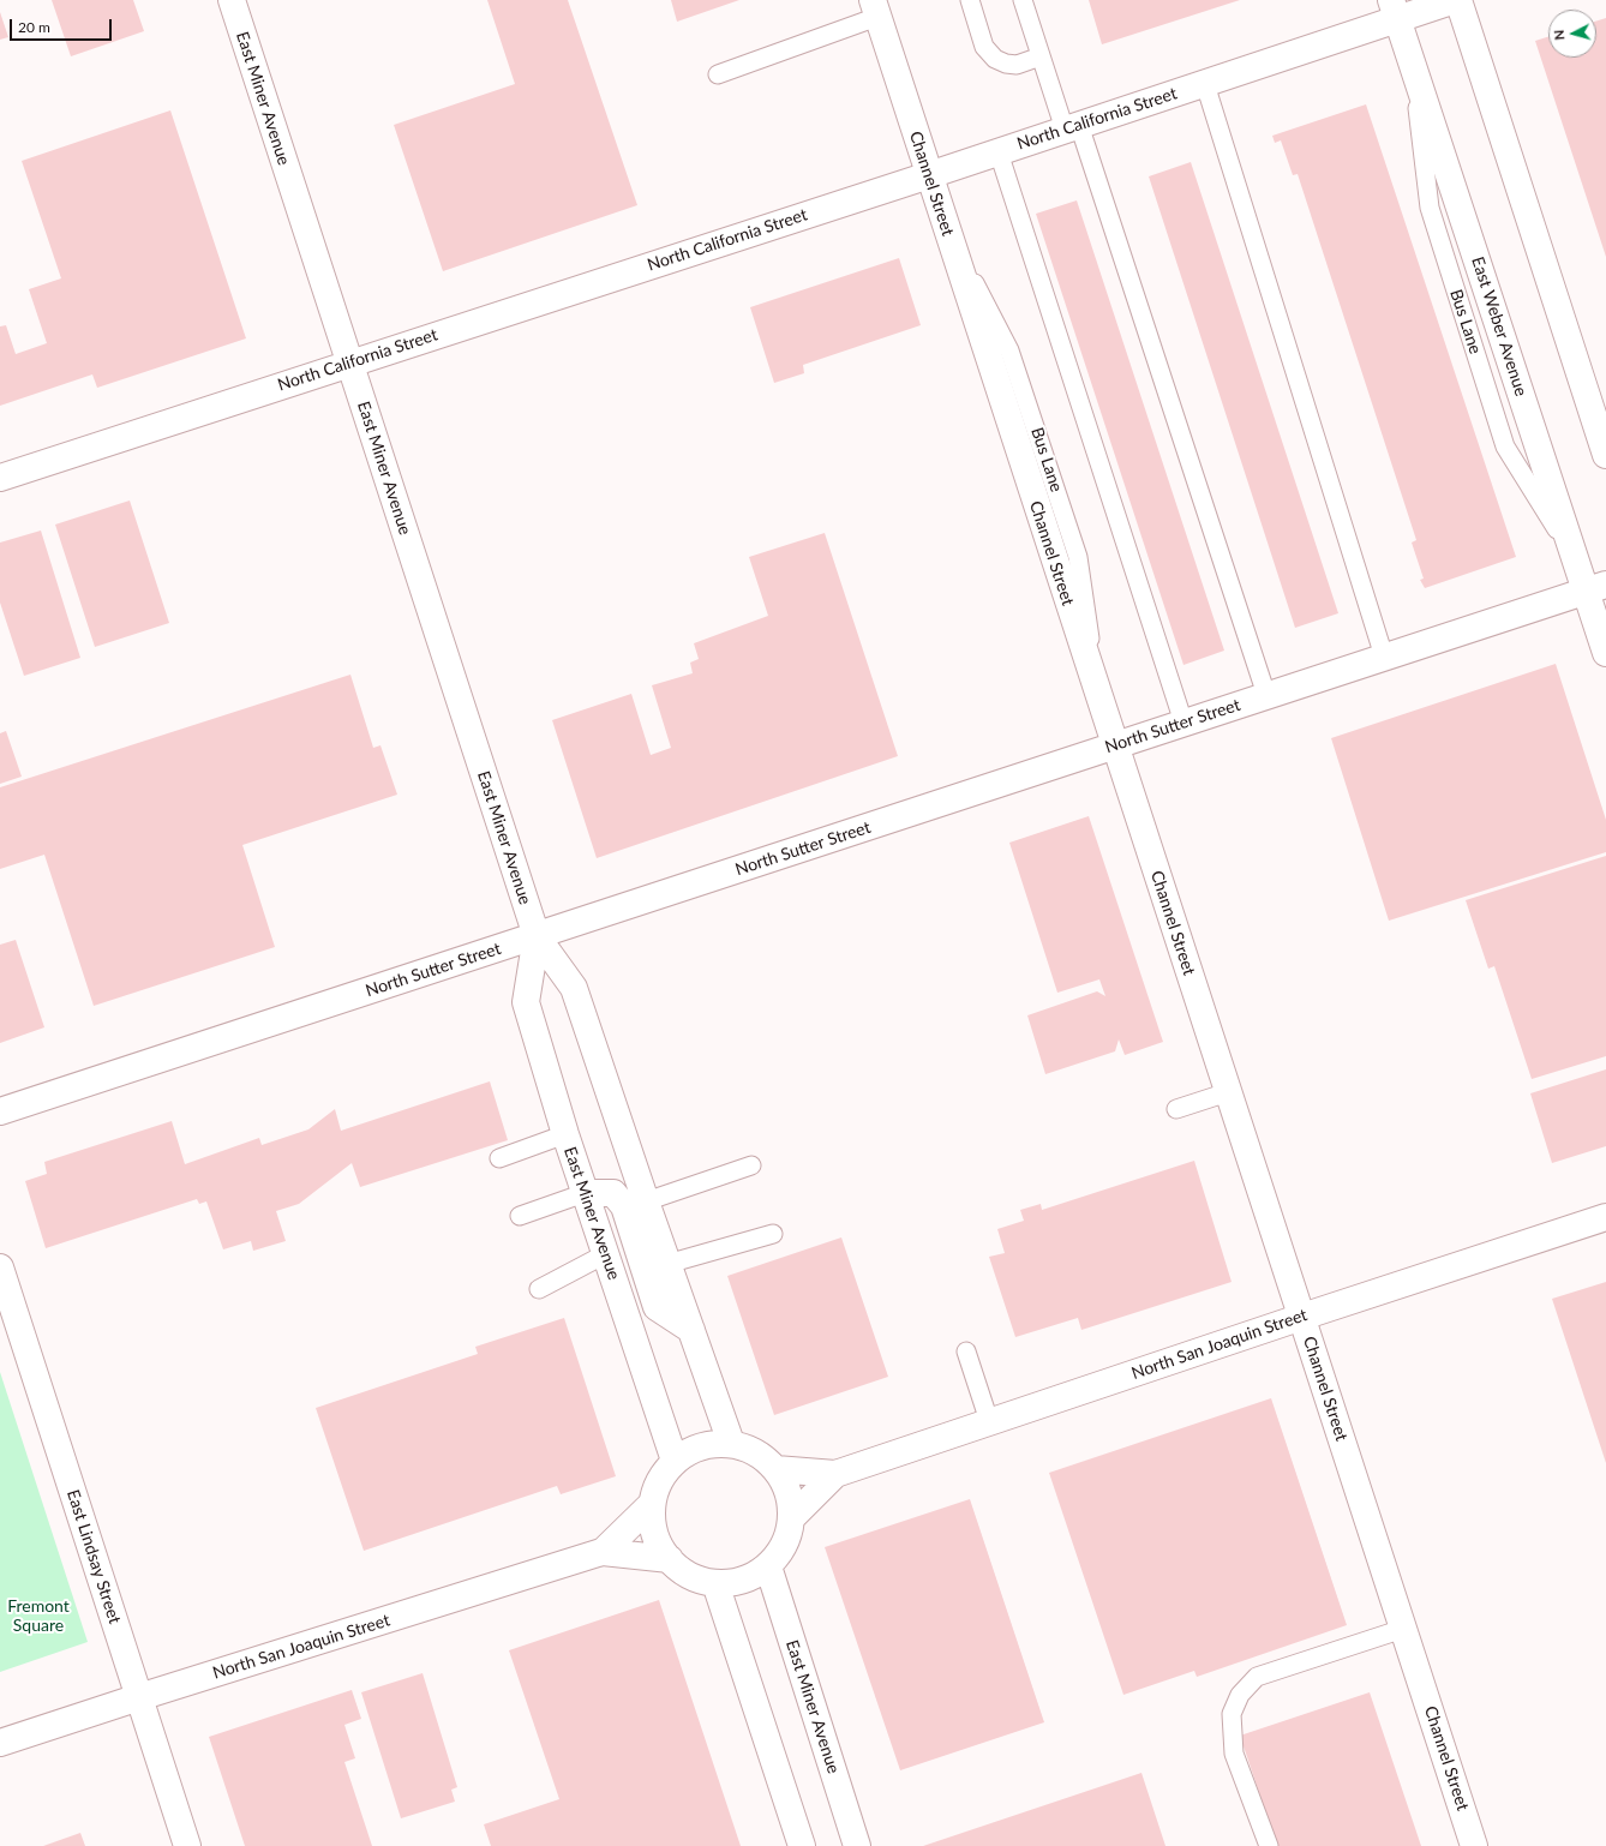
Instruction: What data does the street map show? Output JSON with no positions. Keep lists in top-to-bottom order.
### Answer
{
  "streets": {
    "street": [
      "East Miner Avenue",
      "North California Street",
      "Channel Street",
      "East Weber Avenue",
      "North Sutter Street",
      "North San Joaquin Street",
      "East Lindsay Street"
    ]
  },
  "crossings": [
    ["East Miner Avenue", "North California Street"],
    ["East Miner Avenue", "North Sutter Street"],
    ["East Miner Avenue", "North San Joaquin Street"],
    ["North California Street", "Channel Street"],
    ["North California Street", "East Weber Avenue"],
    ["Channel Street", "North Sutter Street"],
    ["Channel Street", "North San Joaquin Street"],
    ["East Weber Avenue", "North Sutter Street"],
    ["North San Joaquin Street", "East Lindsay Street"]
  ],
  "parks": ["Fremont Square"],
  "scale_bar": "20 m",
  "north": "left"
}
